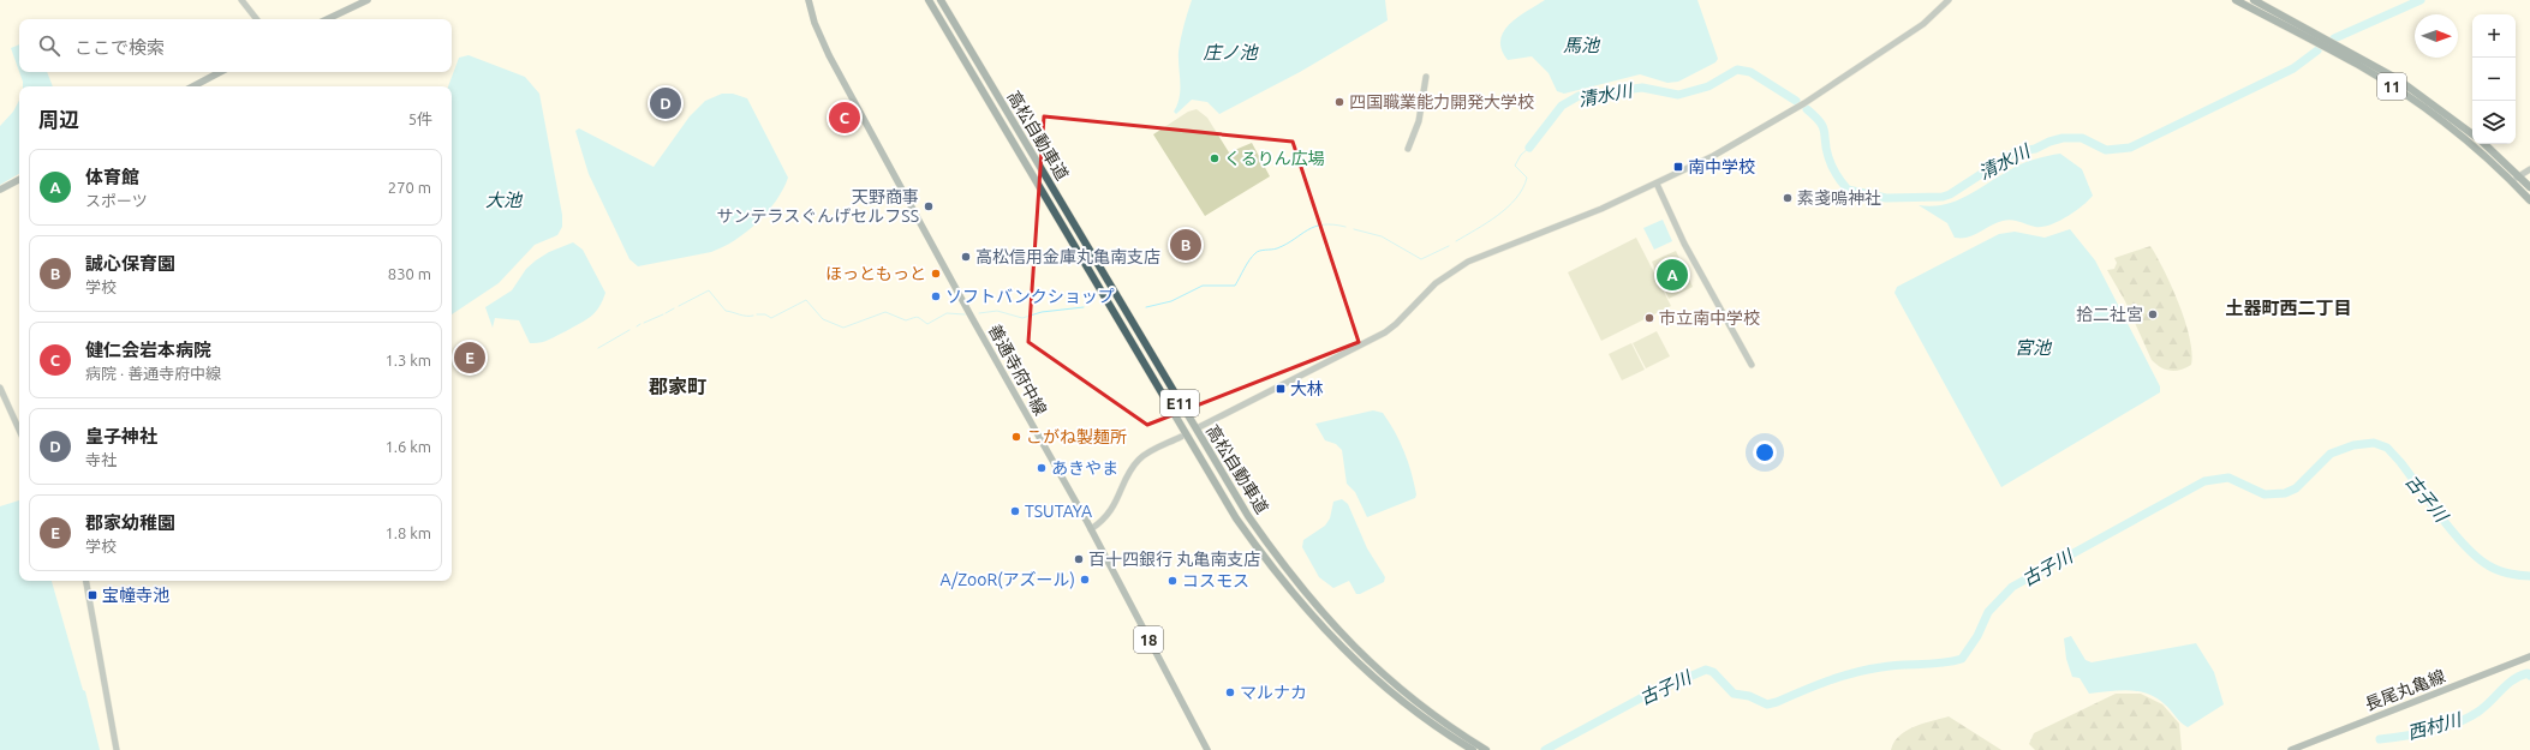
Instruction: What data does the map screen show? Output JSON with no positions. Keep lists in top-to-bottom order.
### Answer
{
  "streets": {
    "highway": ["11", "高松自動車道", "E11"],
    "main road": ["善通寺府中線", "18", "長尾丸亀線"]
  },
  "districts": ["土器町西二丁目", "郡家町"],
  "water": [
    "馬池",
    "庄ノ池",
    "清水川",
    "大池",
    "宮池",
    "古子川",
    "西村川"
  ],
  "places": {
    "other": [
      "四国職業能力開発大学校",
      "くるりん広場",
      "素戔嗚神社",
      "天野商事 サンテラスぐんげセルフSS",
      "高松信用金庫丸亀南支店",
      "ほっともっと",
      "ソフトバンクショップ",
      "拾二社宮",
      "市立南中学校",
      "こがね製麺所",
      "あきやま",
      "TSUTAYA",
      "百十四銀行 丸亀南支店",
      "A/ZooR(アズール)",
      "コスモス",
      "マルナカ"
    ],
    "transit": ["南中学校", "大林", "宝幢寺池"]
  },
  "north": "right",
  "page": {
    "map_buttons": ["+", "−"],
    "search": "ここで検索",
    "pins": [
      "D",
      "C",
      "B",
      "A",
      "E"
    ],
    "heading": ["周辺", "5件"],
    "list": [
      {
        "mark": "A",
        "name": "体育館",
        "note": "スポーツ",
        "value": "270 m"
      },
      {
        "mark": "B",
        "name": "誠心保育園",
        "note": "学校",
        "value": "830 m"
      },
      {
        "mark": "C",
        "name": "健仁会岩本病院",
        "note": "病院 · 善通寺府中線",
        "value": "1.3 km"
      },
      {
        "mark": "D",
        "name": "皇子神社",
        "note": "寺社",
        "value": "1.6 km"
      },
      {
        "mark": "E",
        "name": "郡家幼稚園",
        "note": "学校",
        "value": "1.8 km"
      }
    ]
  }
}
